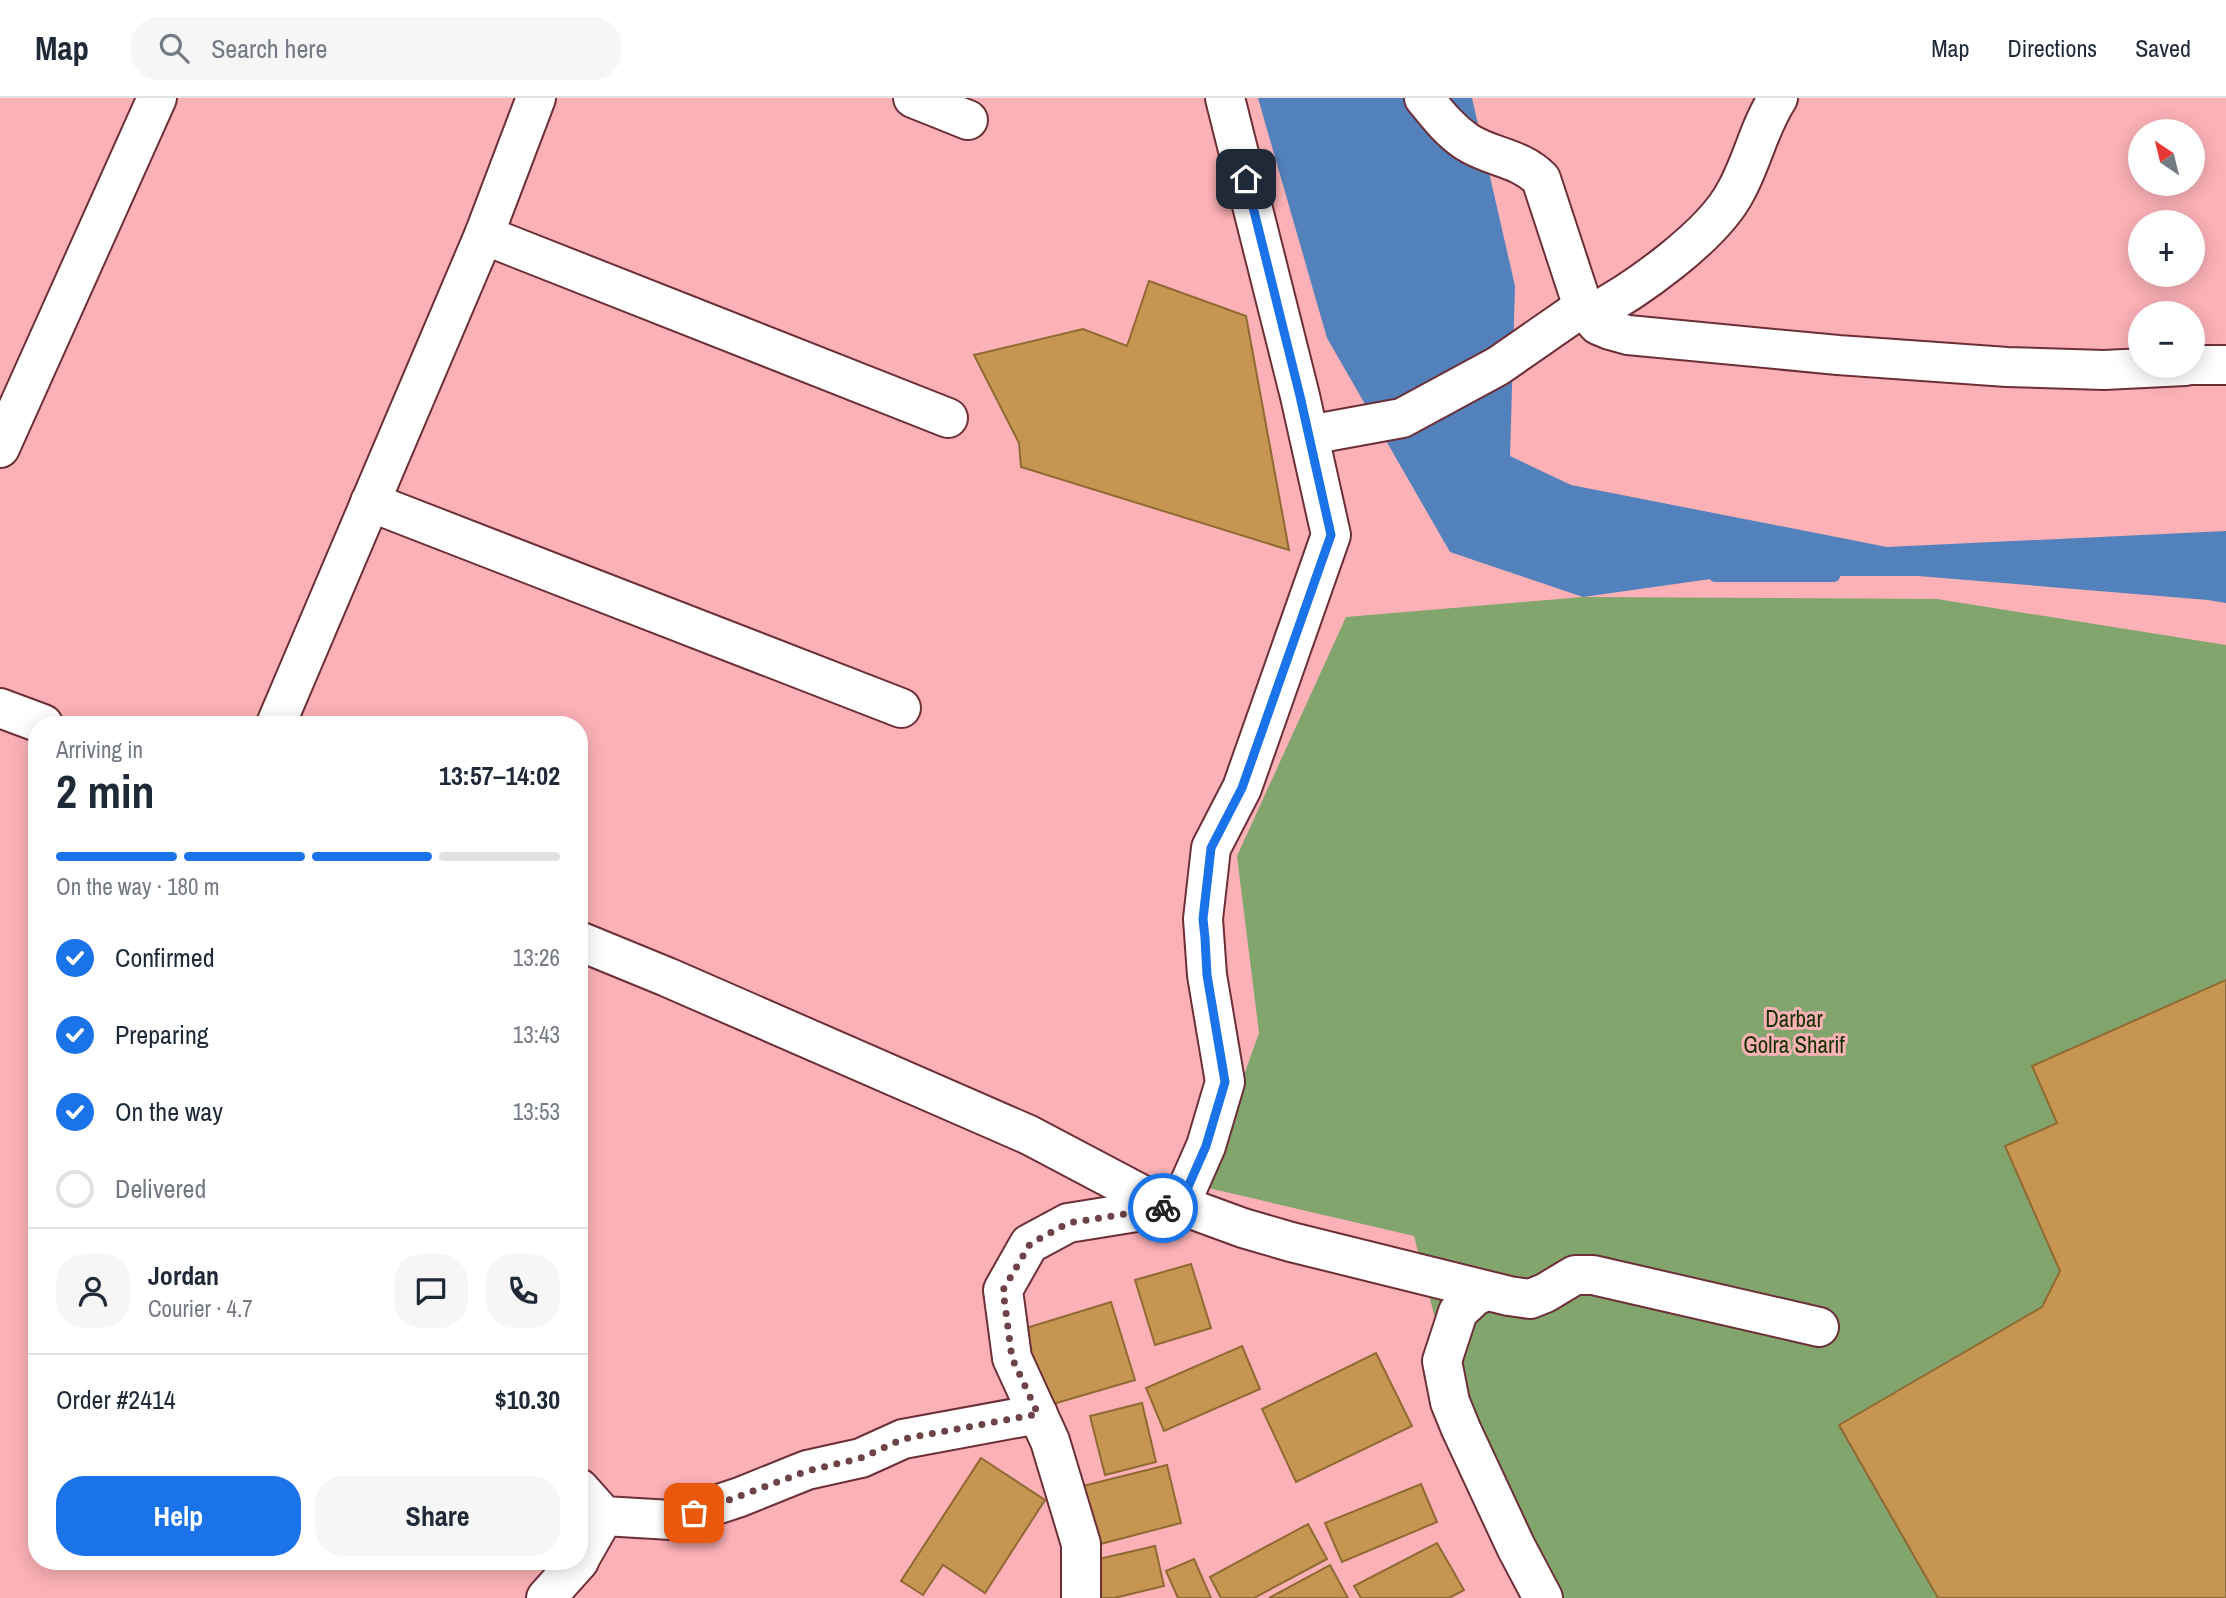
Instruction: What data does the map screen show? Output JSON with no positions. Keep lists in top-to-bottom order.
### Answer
{
  "parks": ["Darbar Golra Sharif"],
  "north": "top left",
  "page": {
    "header": "Map",
    "search": "Search here",
    "nav": ["Map", "Directions", "Saved"],
    "map_buttons": ["+", "−"],
    "heading": ["2 min", "Arriving in", "13:57–14:02"],
    "panel": [
      "Jordan",
      "Courier · 4.7",
      "Order #2414",
      "$10.30"
    ],
    "bar": "On the way · 180 m",
    "list": [
      ["Confirmed", "13:26"],
      ["Preparing", "13:43"],
      ["On the way", "13:53"],
      "Delivered"
    ],
    "buttons": ["Help", "Share"]
  }
}
